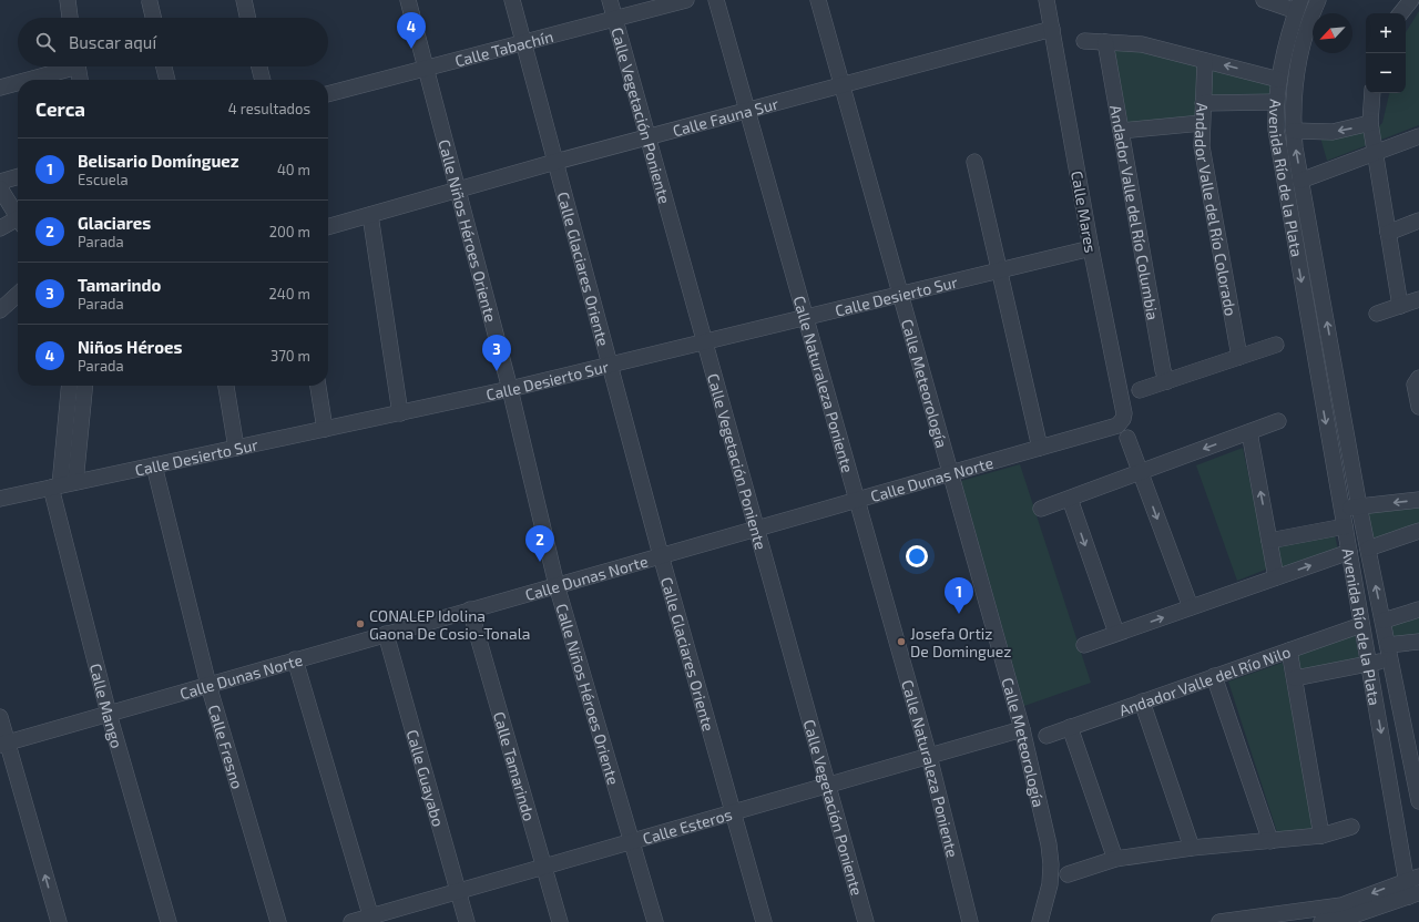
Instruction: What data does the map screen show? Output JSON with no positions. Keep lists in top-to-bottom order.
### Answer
{
  "streets": {
    "street": [
      "Calle Tabachín",
      "Calle Vegetación Poniente",
      "Calle Fauna Sur",
      "Avenida Río de la Plata",
      "Andador Valle del Río Colorado",
      "Calle Mares",
      "Andador Valle del Río Columbia",
      "Calle Niños Héroes Oriente",
      "Calle Glaciares Oriente",
      "Calle Desierto Sur",
      "Calle Meteorología",
      "Calle Naturaleza Poniente",
      "Calle Dunas Norte",
      "Andador Valle del Río Nilo",
      "Calle Mango",
      "Calle Fresno",
      "Calle Tamarindo",
      "Calle Guayabo",
      "Calle Esteros"
    ]
  },
  "crossings": [
    ["Calle Tabachín", "Calle Vegetación Poniente"],
    ["Calle Tabachín", "Calle Niños Héroes Oriente"],
    ["Calle Tabachín", "Calle Glaciares Oriente"],
    ["Calle Vegetación Poniente", "Calle Fauna Sur"],
    ["Calle Vegetación Poniente", "Calle Desierto Sur"],
    ["Calle Vegetación Poniente", "Calle Dunas Norte"],
    ["Calle Vegetación Poniente", "Calle Esteros"],
    ["Calle Fauna Sur", "Calle Mares"],
    ["Calle Fauna Sur", "Calle Niños Héroes Oriente"],
    ["Calle Fauna Sur", "Calle Glaciares Oriente"],
    ["Calle Fauna Sur", "Calle Meteorología"],
    ["Calle Fauna Sur", "Calle Naturaleza Poniente"],
    ["Avenida Río de la Plata", "Andador Valle del Río Nilo"],
    ["Calle Mares", "Calle Desierto Sur"],
    ["Calle Mares", "Calle Dunas Norte"],
    ["Calle Niños Héroes Oriente", "Calle Desierto Sur"],
    ["Calle Niños Héroes Oriente", "Calle Dunas Norte"],
    ["Calle Niños Héroes Oriente", "Calle Esteros"],
    ["Calle Glaciares Oriente", "Calle Desierto Sur"],
    ["Calle Glaciares Oriente", "Calle Dunas Norte"],
    ["Calle Glaciares Oriente", "Calle Esteros"],
    ["Calle Desierto Sur", "Calle Meteorología"],
    ["Calle Desierto Sur", "Calle Naturaleza Poniente"],
    ["Calle Desierto Sur", "Calle Mango"],
    ["Calle Desierto Sur", "Calle Fresno"],
    ["Calle Meteorología", "Calle Dunas Norte"],
    ["Calle Meteorología", "Calle Esteros"],
    ["Calle Naturaleza Poniente", "Calle Dunas Norte"],
    ["Calle Naturaleza Poniente", "Calle Esteros"],
    ["Calle Dunas Norte", "Calle Mango"],
    ["Calle Dunas Norte", "Calle Fresno"],
    ["Calle Dunas Norte", "Calle Tamarindo"],
    ["Calle Dunas Norte", "Calle Guayabo"],
    ["Calle Tamarindo", "Calle Esteros"],
    ["Calle Guayabo", "Calle Esteros"]
  ],
  "places": ["CONALEP Idolina Gaona De Cosio-Tonala", "Josefa Ortiz De Dominguez"],
  "north": "bottom left",
  "page": {
    "pins": [
      "4",
      "3",
      "2",
      "1"
    ],
    "map_buttons": ["+", "−"],
    "search": "Buscar aquí",
    "heading": ["Cerca", "4 resultados"],
    "list": [
      {
        "mark": "1",
        "name": "Belisario Domínguez",
        "note": "Escuela",
        "value": "40 m"
      },
      {
        "mark": "2",
        "name": "Glaciares",
        "note": "Parada",
        "value": "200 m"
      },
      {
        "mark": "3",
        "name": "Tamarindo",
        "note": "Parada",
        "value": "240 m"
      },
      {
        "mark": "4",
        "name": "Niños Héroes",
        "note": "Parada",
        "value": "370 m"
      }
    ]
  }
}
